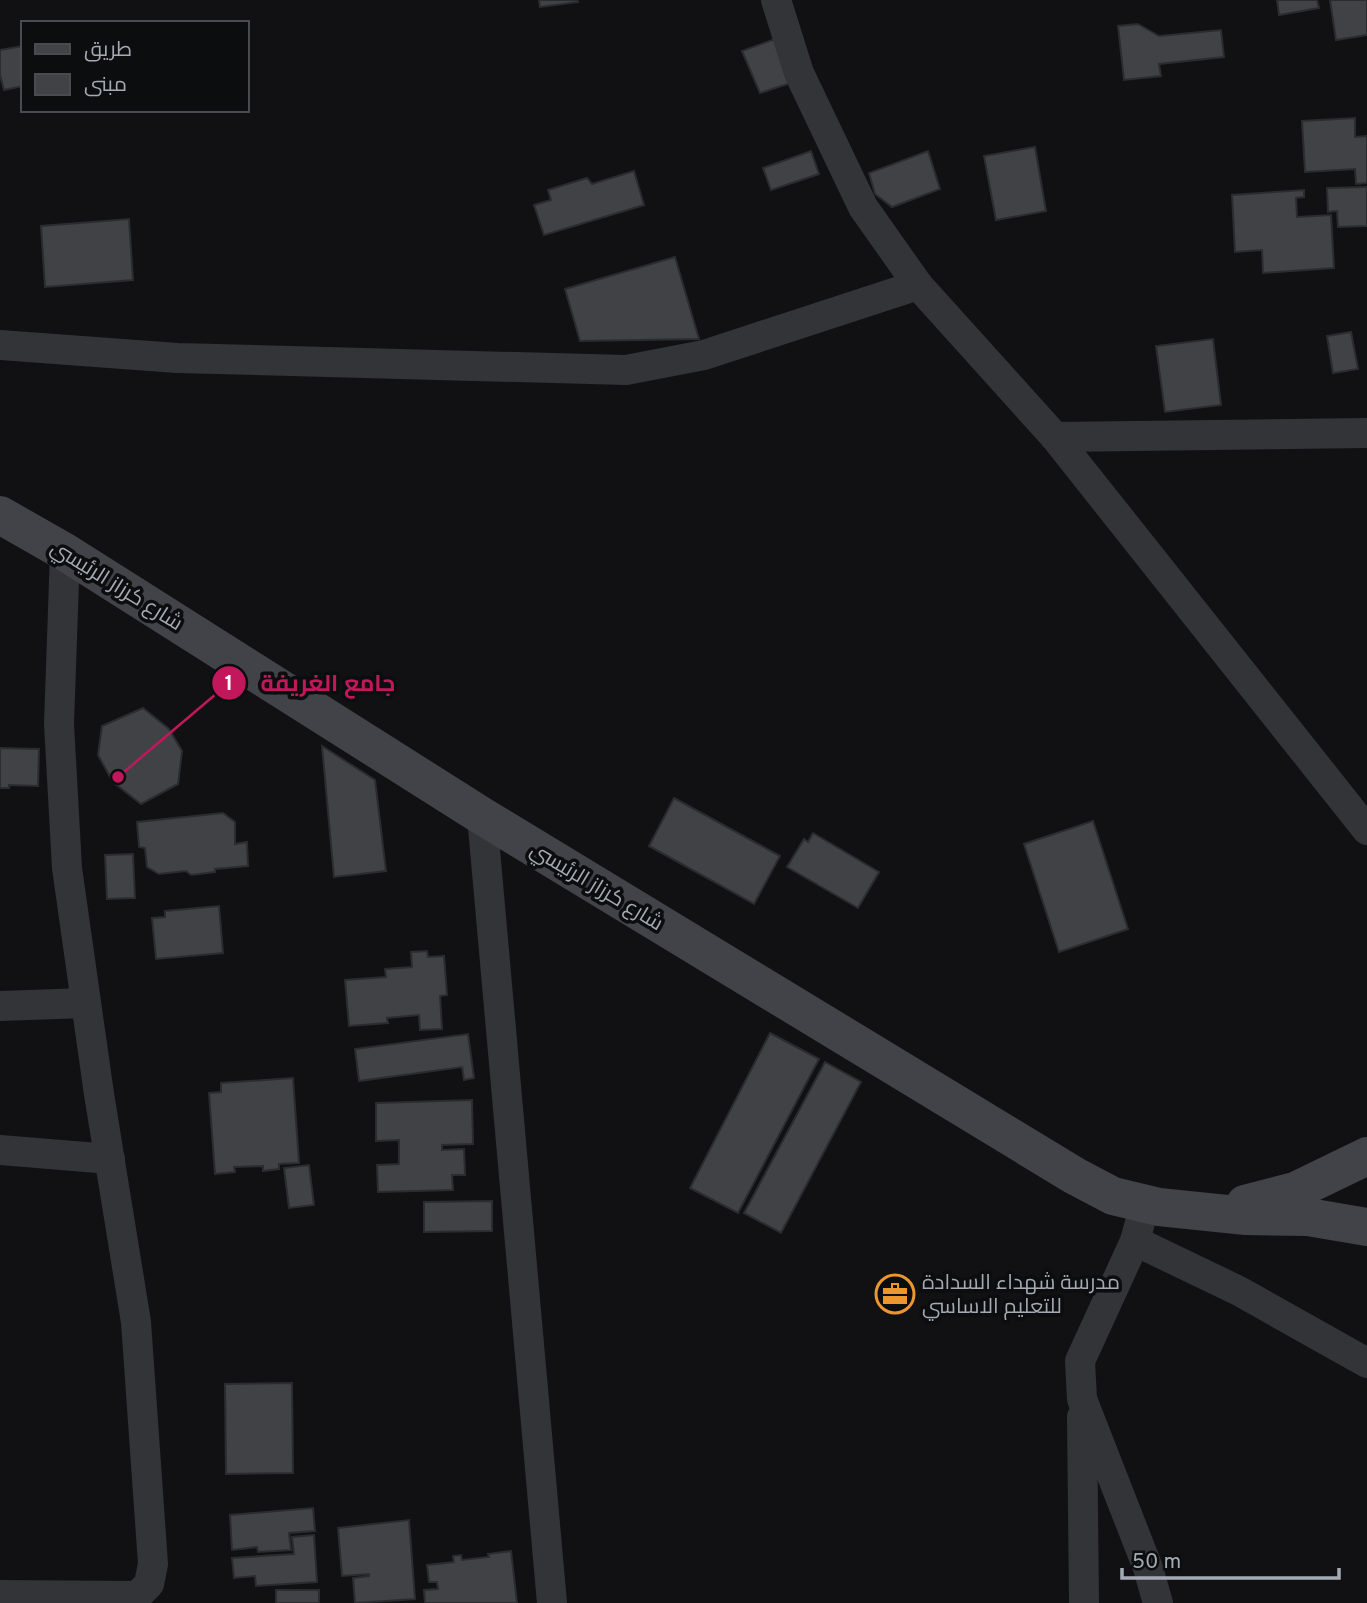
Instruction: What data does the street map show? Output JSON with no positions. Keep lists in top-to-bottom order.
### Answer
{
  "streets": {
    "street": ["شارع كرزاز الرئيسي"]
  },
  "places": {
    "other": ["جامع الغريفة"],
    "office": ["مدرسة شهداء السدادة للتعليم الاساسي"]
  },
  "legend": ["طريق", "مبنى"],
  "scale_bar": "50 m"
}
